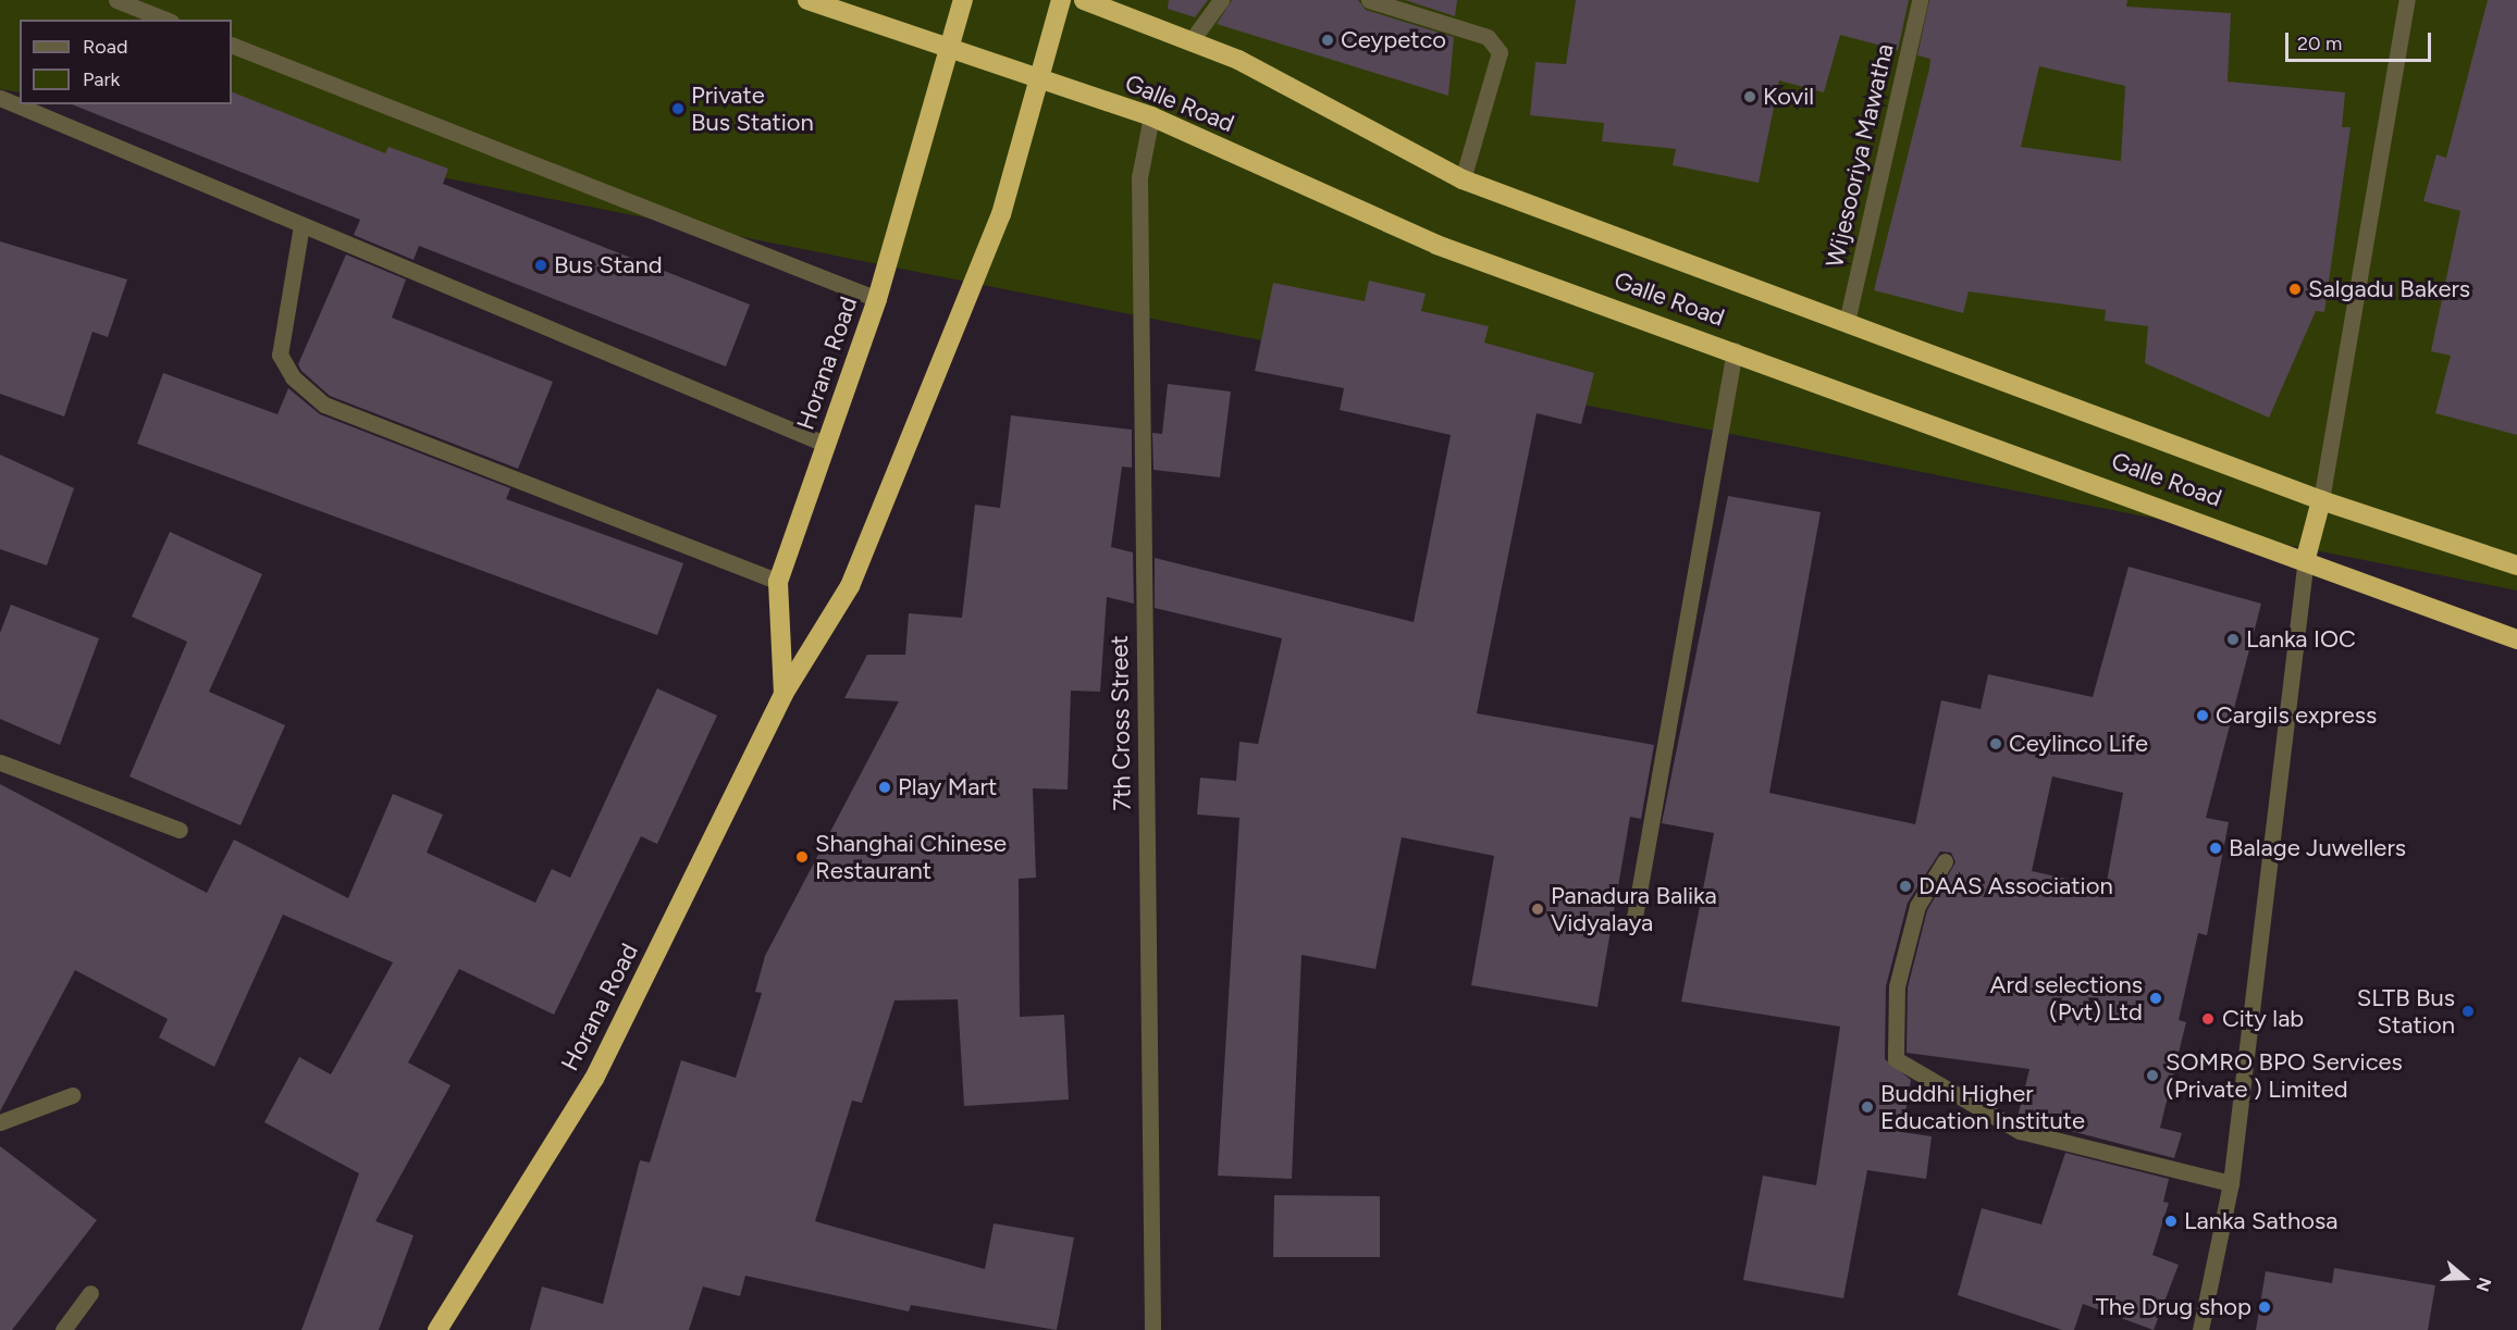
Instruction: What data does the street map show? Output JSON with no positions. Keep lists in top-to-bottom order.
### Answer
{
  "streets": {
    "highway": ["Galle Road", "Horana Road"],
    "street": ["Wijesooriya Mawatha", "7th Cross Street"]
  },
  "crossings": [
    ["Galle Road", "Wijesooriya Mawatha"],
    ["Galle Road", "Horana Road"],
    ["Galle Road", "7th Cross Street"]
  ],
  "places": [
    "Ceypetco",
    "Kovil",
    "Private Bus Station",
    "Bus Stand",
    "Salgadu Bakers",
    "Lanka IOC",
    "Cargils express",
    "Ceylinco Life",
    "Play Mart",
    "Balage Juwellers",
    "Shanghai Chinese Restaurant",
    "DAAS Association",
    "Panadura Balika Vidyalaya",
    "Ard selections (Pvt) Ltd",
    "SLTB Bus Station",
    "City lab",
    "SOMRO BPO Services (Private ) Limited",
    "Buddhi Higher Education Institute",
    "Lanka Sathosa",
    "The Drug shop"
  ],
  "legend": ["Road", "Park"],
  "scale_bar": "20 m",
  "north": "right"
}
